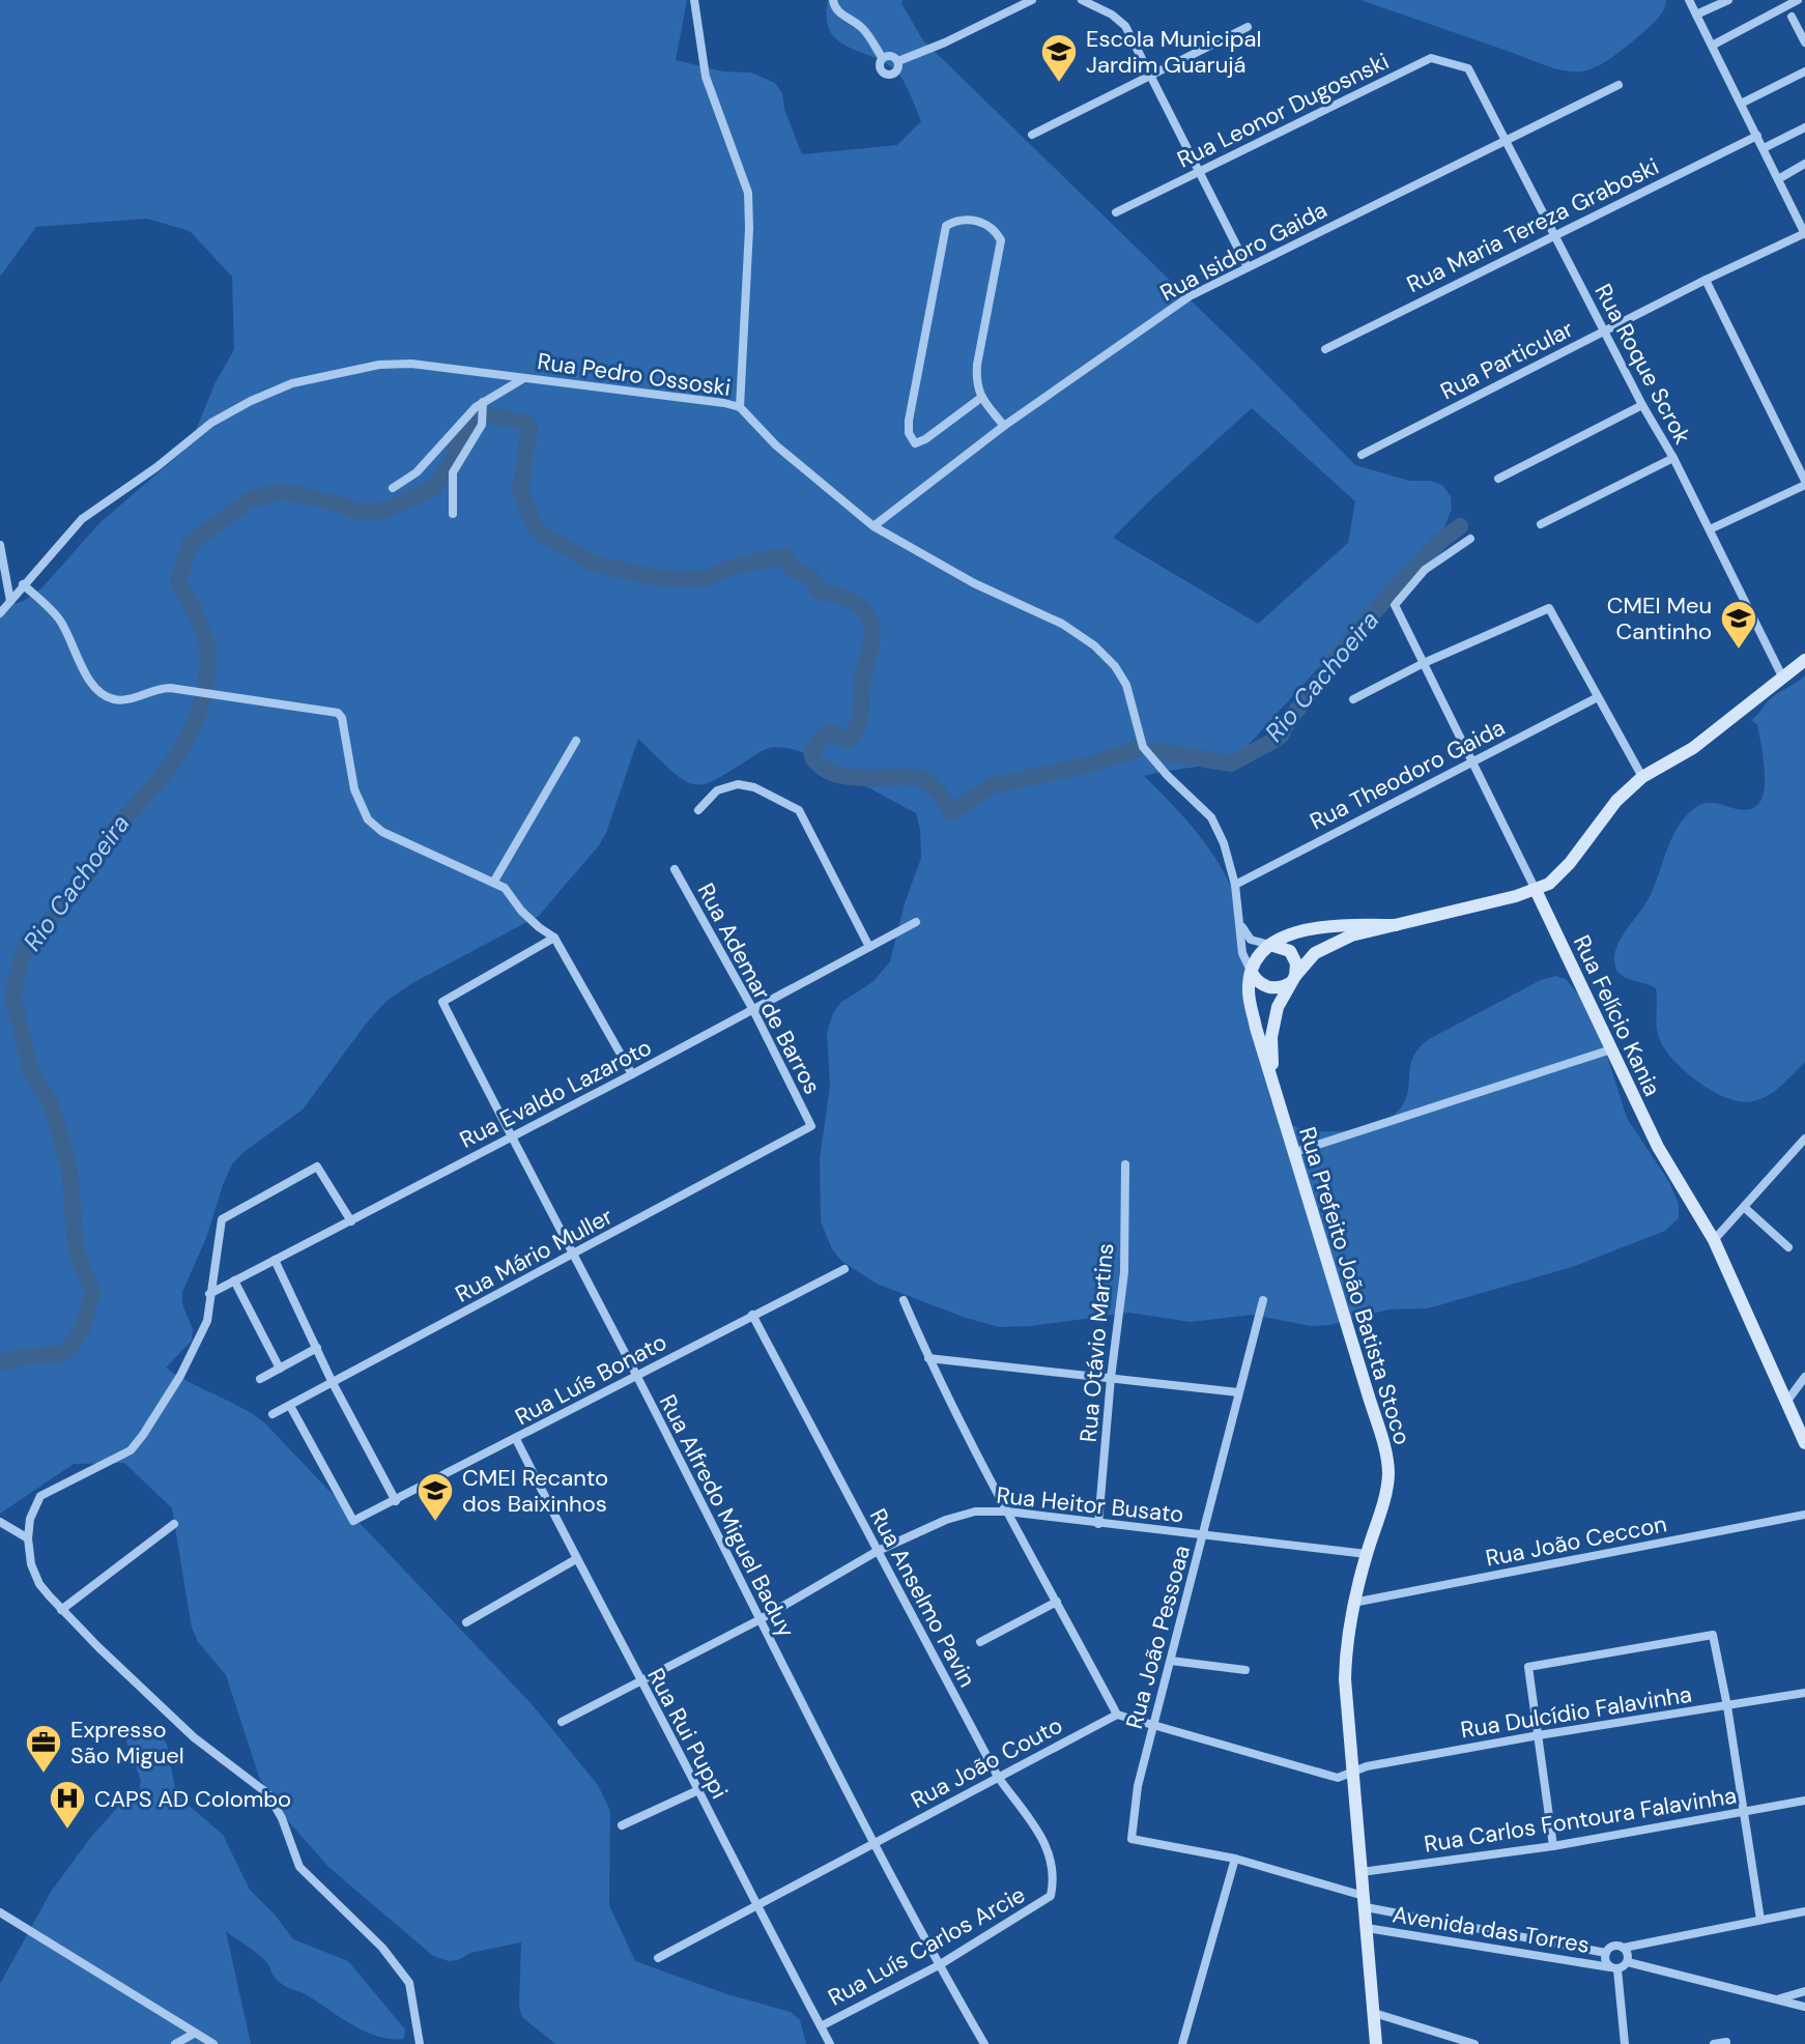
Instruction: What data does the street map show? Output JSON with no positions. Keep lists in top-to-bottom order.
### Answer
{
  "streets": {
    "main road": ["Rua Felício Kania", "Rua Prefeito João Batista Stoco"],
    "street": [
      "Rua Leonor Dugosnski",
      "Rua Maria Tereza Graboski",
      "Rua Isidoro Gaida",
      "Rua Particular",
      "Rua Roque Scrok",
      "Rua Pedro Ossoski",
      "Rua Theodoro Gaida",
      "Rua Ademar de Barros",
      "Rua Evaldo Lazaroto",
      "Rua Mário Muller",
      "Rua Otávio Martins",
      "Rua Luís Bonato",
      "Rua Heitor Busato",
      "Rua Alfredo Miguel Baduy",
      "Rua João Ceccon",
      "Rua Anselmo Pavin",
      "Rua João Pessoaa",
      "Rua Dulcídio Falavinha",
      "Rua Rui Puppi",
      "Rua João Couto",
      "Rua Carlos Fontoura Falavinha",
      "Avenida das Torres",
      "Rua Luís Carlos Arcie"
    ]
  },
  "crossings": [
    ["Rua Leonor Dugosnski", "Rua Roque Scrok"],
    ["Rua Maria Tereza Graboski", "Rua Roque Scrok"],
    ["Rua Isidoro Gaida", "Rua Roque Scrok"],
    ["Rua Isidoro Gaida", "Rua Pedro Ossoski"],
    ["Rua Particular", "Rua Roque Scrok"],
    ["Rua Roque Scrok", "Rua Prefeito João Batista Stoco"],
    ["Rua Pedro Ossoski", "Rua Theodoro Gaida"],
    ["Rua Pedro Ossoski", "Rua Prefeito João Batista Stoco"],
    ["Rua Theodoro Gaida", "Rua Felício Kania"],
    ["Rua Ademar de Barros", "Rua Evaldo Lazaroto"],
    ["Rua Ademar de Barros", "Rua Mário Muller"],
    ["Rua Felício Kania", "Rua Prefeito João Batista Stoco"],
    ["Rua Evaldo Lazaroto", "Rua Alfredo Miguel Baduy"],
    ["Rua Mário Muller", "Rua Luís Bonato"],
    ["Rua Mário Muller", "Rua Alfredo Miguel Baduy"],
    ["Rua Prefeito João Batista Stoco", "Rua Heitor Busato"],
    ["Rua Prefeito João Batista Stoco", "Rua João Ceccon"],
    ["Rua Prefeito João Batista Stoco", "Rua Dulcídio Falavinha"],
    ["Rua Prefeito João Batista Stoco", "Rua Carlos Fontoura Falavinha"],
    ["Rua Prefeito João Batista Stoco", "Avenida das Torres"],
    ["Rua Otávio Martins", "Rua Heitor Busato"],
    ["Rua Luís Bonato", "Rua Alfredo Miguel Baduy"],
    ["Rua Luís Bonato", "Rua Anselmo Pavin"],
    ["Rua Luís Bonato", "Rua Rui Puppi"],
    ["Rua Heitor Busato", "Rua Alfredo Miguel Baduy"],
    ["Rua Heitor Busato", "Rua Anselmo Pavin"],
    ["Rua Heitor Busato", "Rua João Pessoaa"],
    ["Rua Heitor Busato", "Rua Rui Puppi"],
    ["Rua Alfredo Miguel Baduy", "Rua João Couto"],
    ["Rua Alfredo Miguel Baduy", "Rua Luís Carlos Arcie"],
    ["Rua Anselmo Pavin", "Rua João Couto"],
    ["Rua Anselmo Pavin", "Rua Luís Carlos Arcie"],
    ["Rua Rui Puppi", "Rua João Couto"],
    ["Rua Rui Puppi", "Rua Luís Carlos Arcie"]
  ],
  "water": ["Rio Cachoeira"],
  "places": {
    "school or university": ["Escola Municipal Jardim Guarujá", "CMEI Meu Cantinho", "CMEI Recanto dos Baixinhos"],
    "office": ["Expresso São Miguel"],
    "hospital": ["CAPS AD Colombo"]
  }
}
